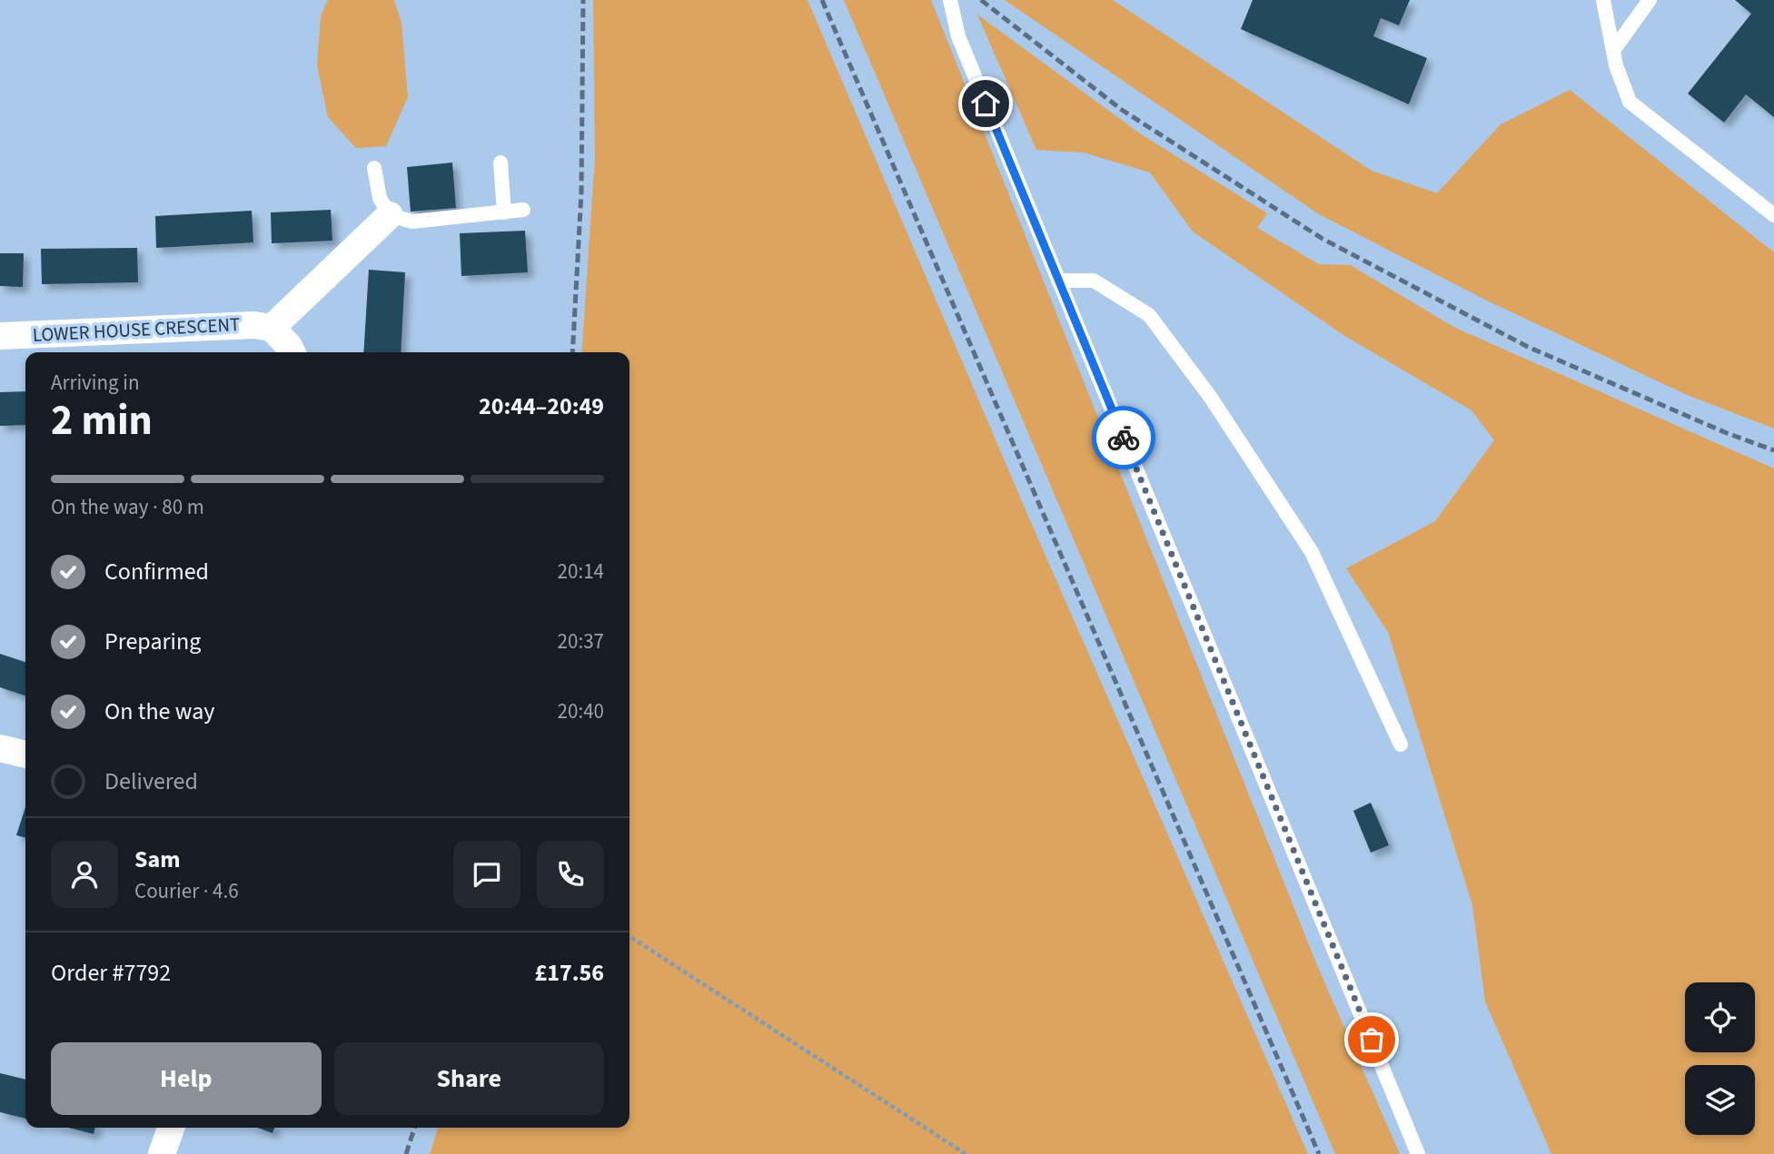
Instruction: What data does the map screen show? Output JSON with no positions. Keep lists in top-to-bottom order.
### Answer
{
  "streets": {
    "street": ["LOWER HOUSE CRESCENT"]
  },
  "page": {
    "heading": ["2 min", "Arriving in", "20:44–20:49"],
    "panel": [
      "Sam",
      "Courier · 4.6",
      "Order #7792",
      "£17.56"
    ],
    "bar": "On the way · 80 m",
    "list": [
      ["Confirmed", "20:14"],
      ["Preparing", "20:37"],
      ["On the way", "20:40"],
      "Delivered"
    ],
    "buttons": ["Help", "Share"]
  }
}
